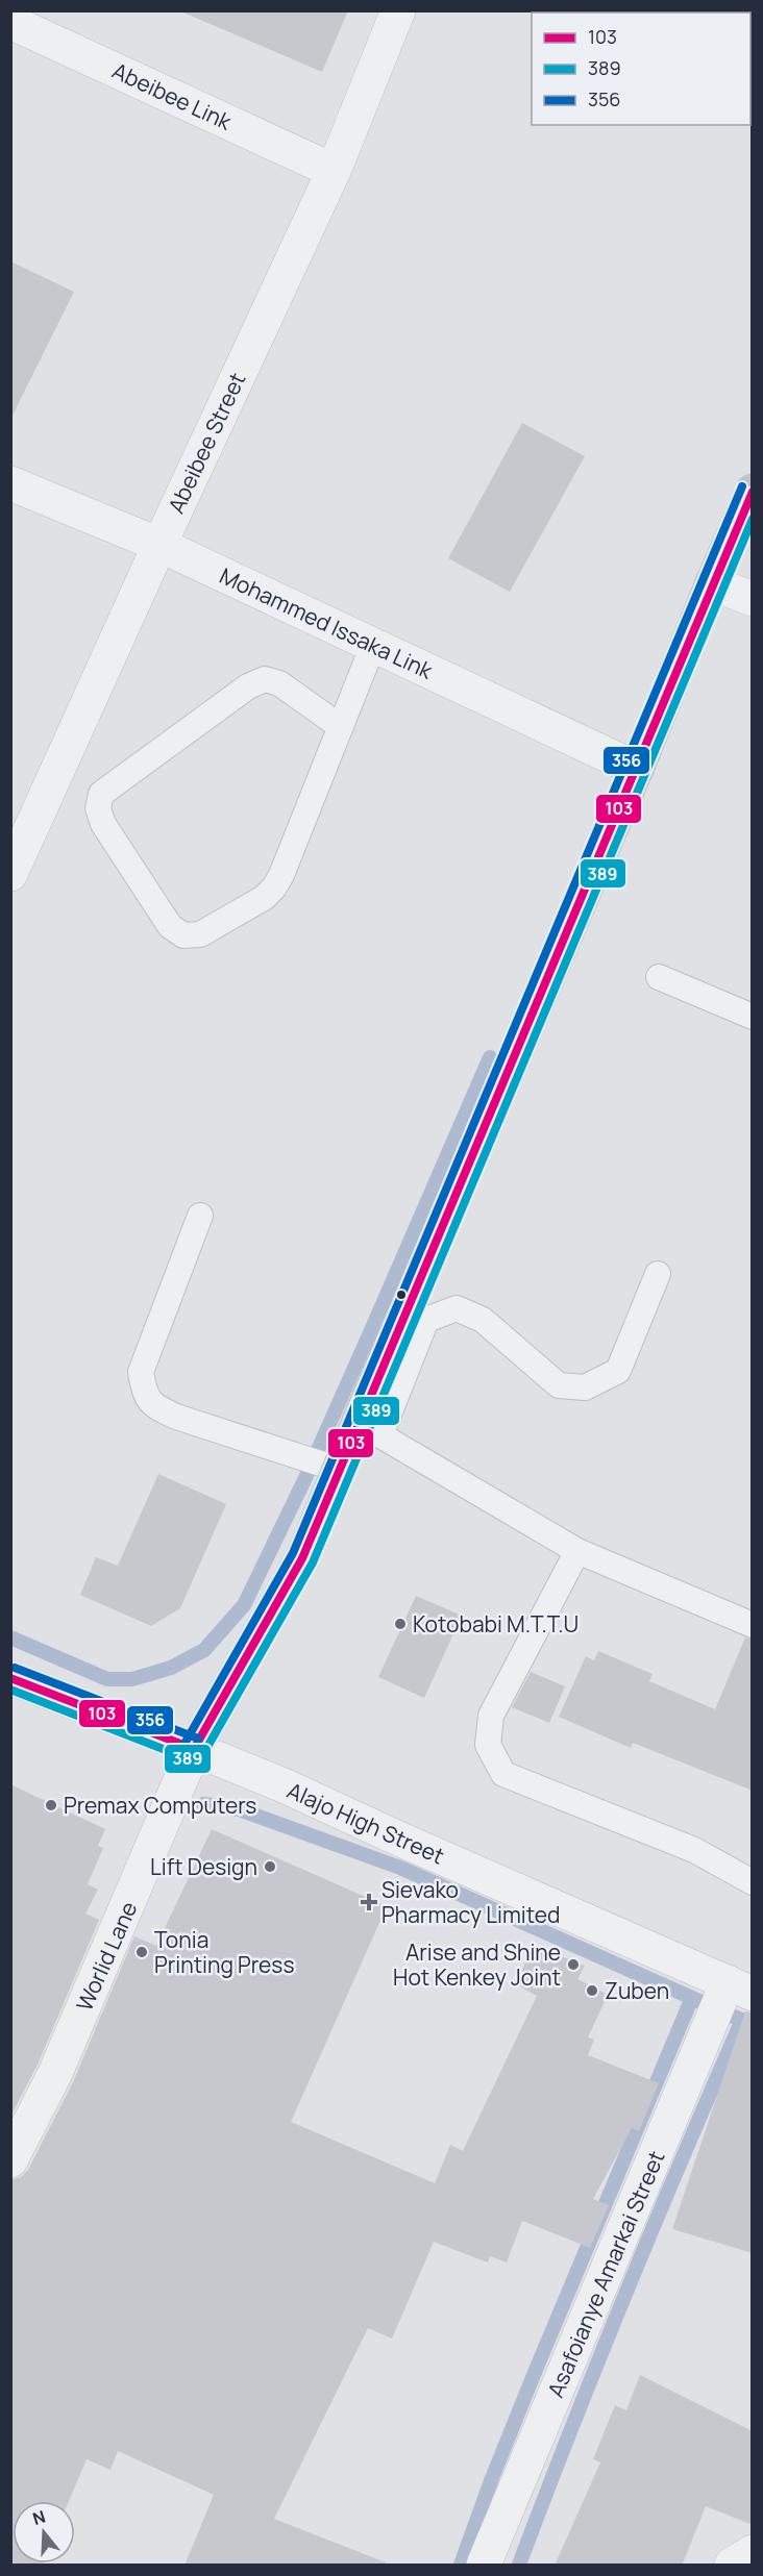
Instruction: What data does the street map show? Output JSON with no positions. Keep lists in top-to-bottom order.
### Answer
{
  "streets": {
    "street": [
      "Abeibee Link",
      "Abeibee Street",
      "Mohammed Issaka Link",
      "Alajo High Street",
      "Worlid Lane",
      "Asafoianye Amarkai Street"
    ]
  },
  "crossings": [
    ["Abeibee Link", "Abeibee Street"],
    ["Abeibee Street", "Mohammed Issaka Link"],
    ["Alajo High Street", "Worlid Lane"],
    ["Alajo High Street", "Asafoianye Amarkai Street"]
  ],
  "places": {
    "other": [
      "Kotobabi M.T.T.U",
      "Premax Computers",
      "Lift Design",
      "Tonia Printing Press",
      "Arise and Shine Hot Kenkey Joint",
      "Zuben"
    ],
    "health": ["Sievako Pharmacy Limited"]
  },
  "lines": ["transit line 356", "transit line 103", "transit line 389"],
  "legend": ["103", "389", "356"],
  "north": "top"
}
